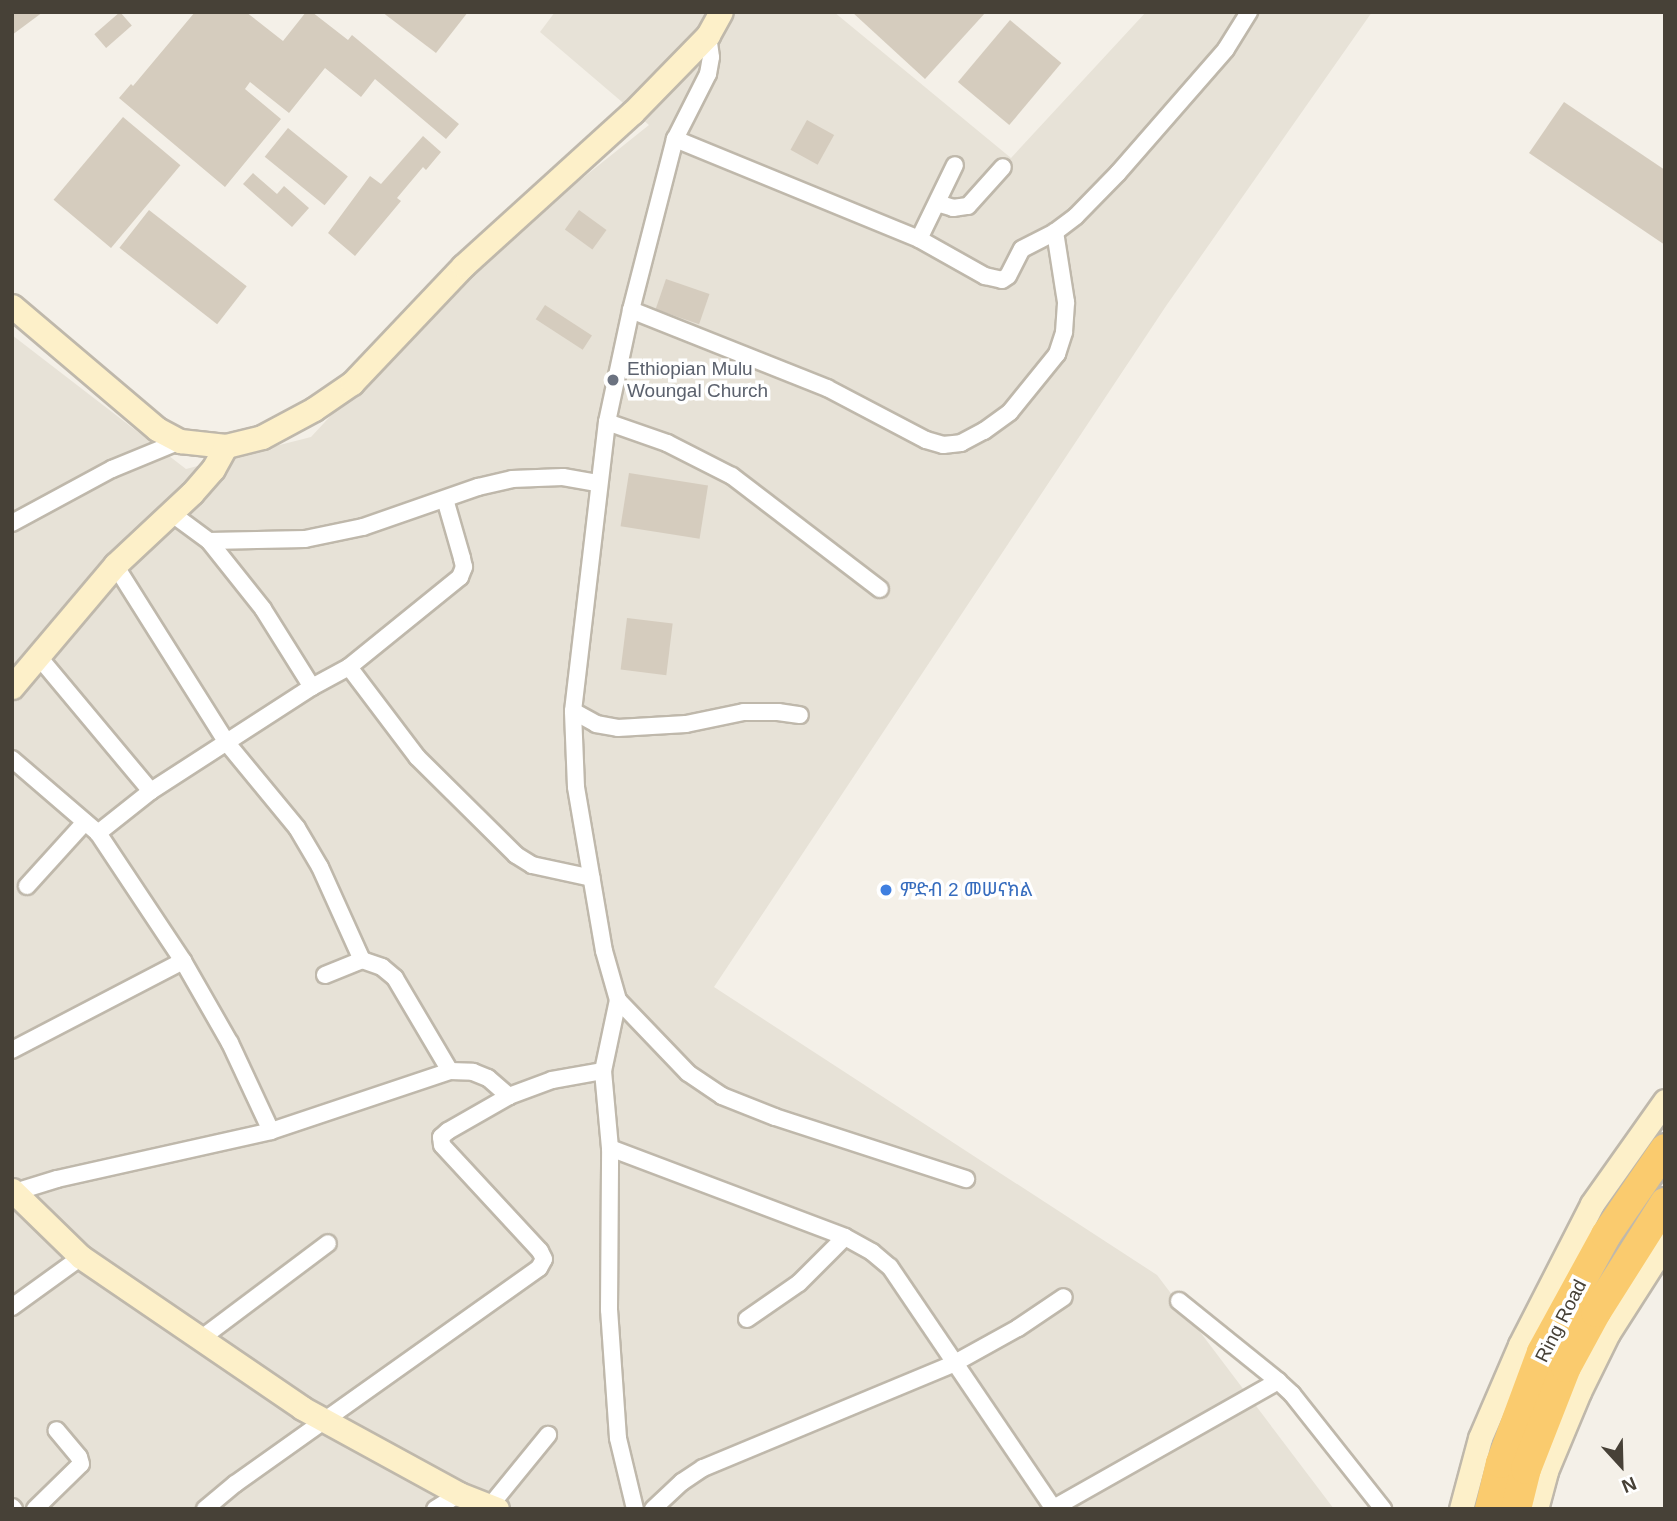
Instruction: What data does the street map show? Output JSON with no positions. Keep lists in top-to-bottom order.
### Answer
{
  "streets": {
    "highway": ["Ring Road"]
  },
  "places": ["Ethiopian Mulu Woungal Church", "ምድብ 2 መሠናክል"],
  "north": "bottom"
}
